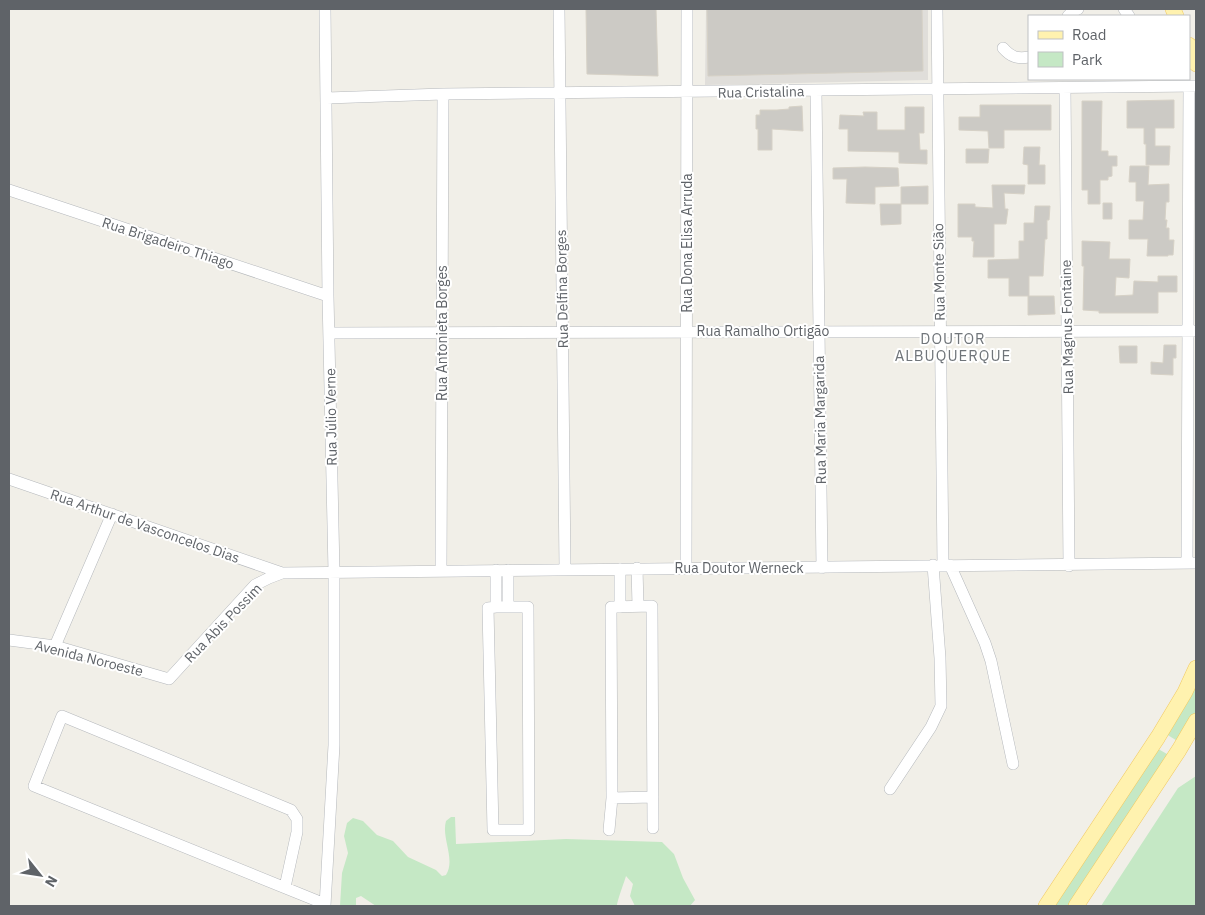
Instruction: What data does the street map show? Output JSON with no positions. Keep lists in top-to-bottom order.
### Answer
{
  "streets": {
    "street": [
      "Rua Cristalina",
      "Rua Brigadeiro Thiago",
      "Rua Dona Elisa Arruda",
      "Rua Monte Sião",
      "Rua Delfina Borges",
      "Rua Magnus Fontaine",
      "Rua Ramalho Ortigão",
      "Rua Antonieta Borges",
      "Rua Júlio Verne",
      "Rua Maria Margarida",
      "Rua Arthur de Vasconcelos Dias",
      "Rua Doutor Werneck",
      "Rua Abis Possim",
      "Avenida Noroeste"
    ]
  },
  "crossings": [
    ["Rua Cristalina", "Rua Dona Elisa Arruda"],
    ["Rua Cristalina", "Rua Monte Sião"],
    ["Rua Cristalina", "Rua Delfina Borges"],
    ["Rua Cristalina", "Rua Magnus Fontaine"],
    ["Rua Cristalina", "Rua Antonieta Borges"],
    ["Rua Cristalina", "Rua Júlio Verne"],
    ["Rua Cristalina", "Rua Maria Margarida"],
    ["Rua Brigadeiro Thiago", "Rua Júlio Verne"],
    ["Rua Dona Elisa Arruda", "Rua Ramalho Ortigão"],
    ["Rua Dona Elisa Arruda", "Rua Doutor Werneck"],
    ["Rua Monte Sião", "Rua Ramalho Ortigão"],
    ["Rua Monte Sião", "Rua Doutor Werneck"],
    ["Rua Delfina Borges", "Rua Ramalho Ortigão"],
    ["Rua Delfina Borges", "Rua Doutor Werneck"],
    ["Rua Magnus Fontaine", "Rua Ramalho Ortigão"],
    ["Rua Magnus Fontaine", "Rua Doutor Werneck"],
    ["Rua Ramalho Ortigão", "Rua Antonieta Borges"],
    ["Rua Ramalho Ortigão", "Rua Júlio Verne"],
    ["Rua Ramalho Ortigão", "Rua Maria Margarida"],
    ["Rua Antonieta Borges", "Rua Doutor Werneck"],
    ["Rua Júlio Verne", "Rua Doutor Werneck"],
    ["Rua Maria Margarida", "Rua Doutor Werneck"],
    ["Rua Arthur de Vasconcelos Dias", "Rua Doutor Werneck"],
    ["Rua Arthur de Vasconcelos Dias", "Rua Abis Possim"],
    ["Rua Doutor Werneck", "Rua Abis Possim"],
    ["Rua Abis Possim", "Avenida Noroeste"]
  ],
  "districts": ["DOUTOR ALBUQUERQUE"],
  "legend": ["Road", "Park"],
  "north": "bottom right"
}
